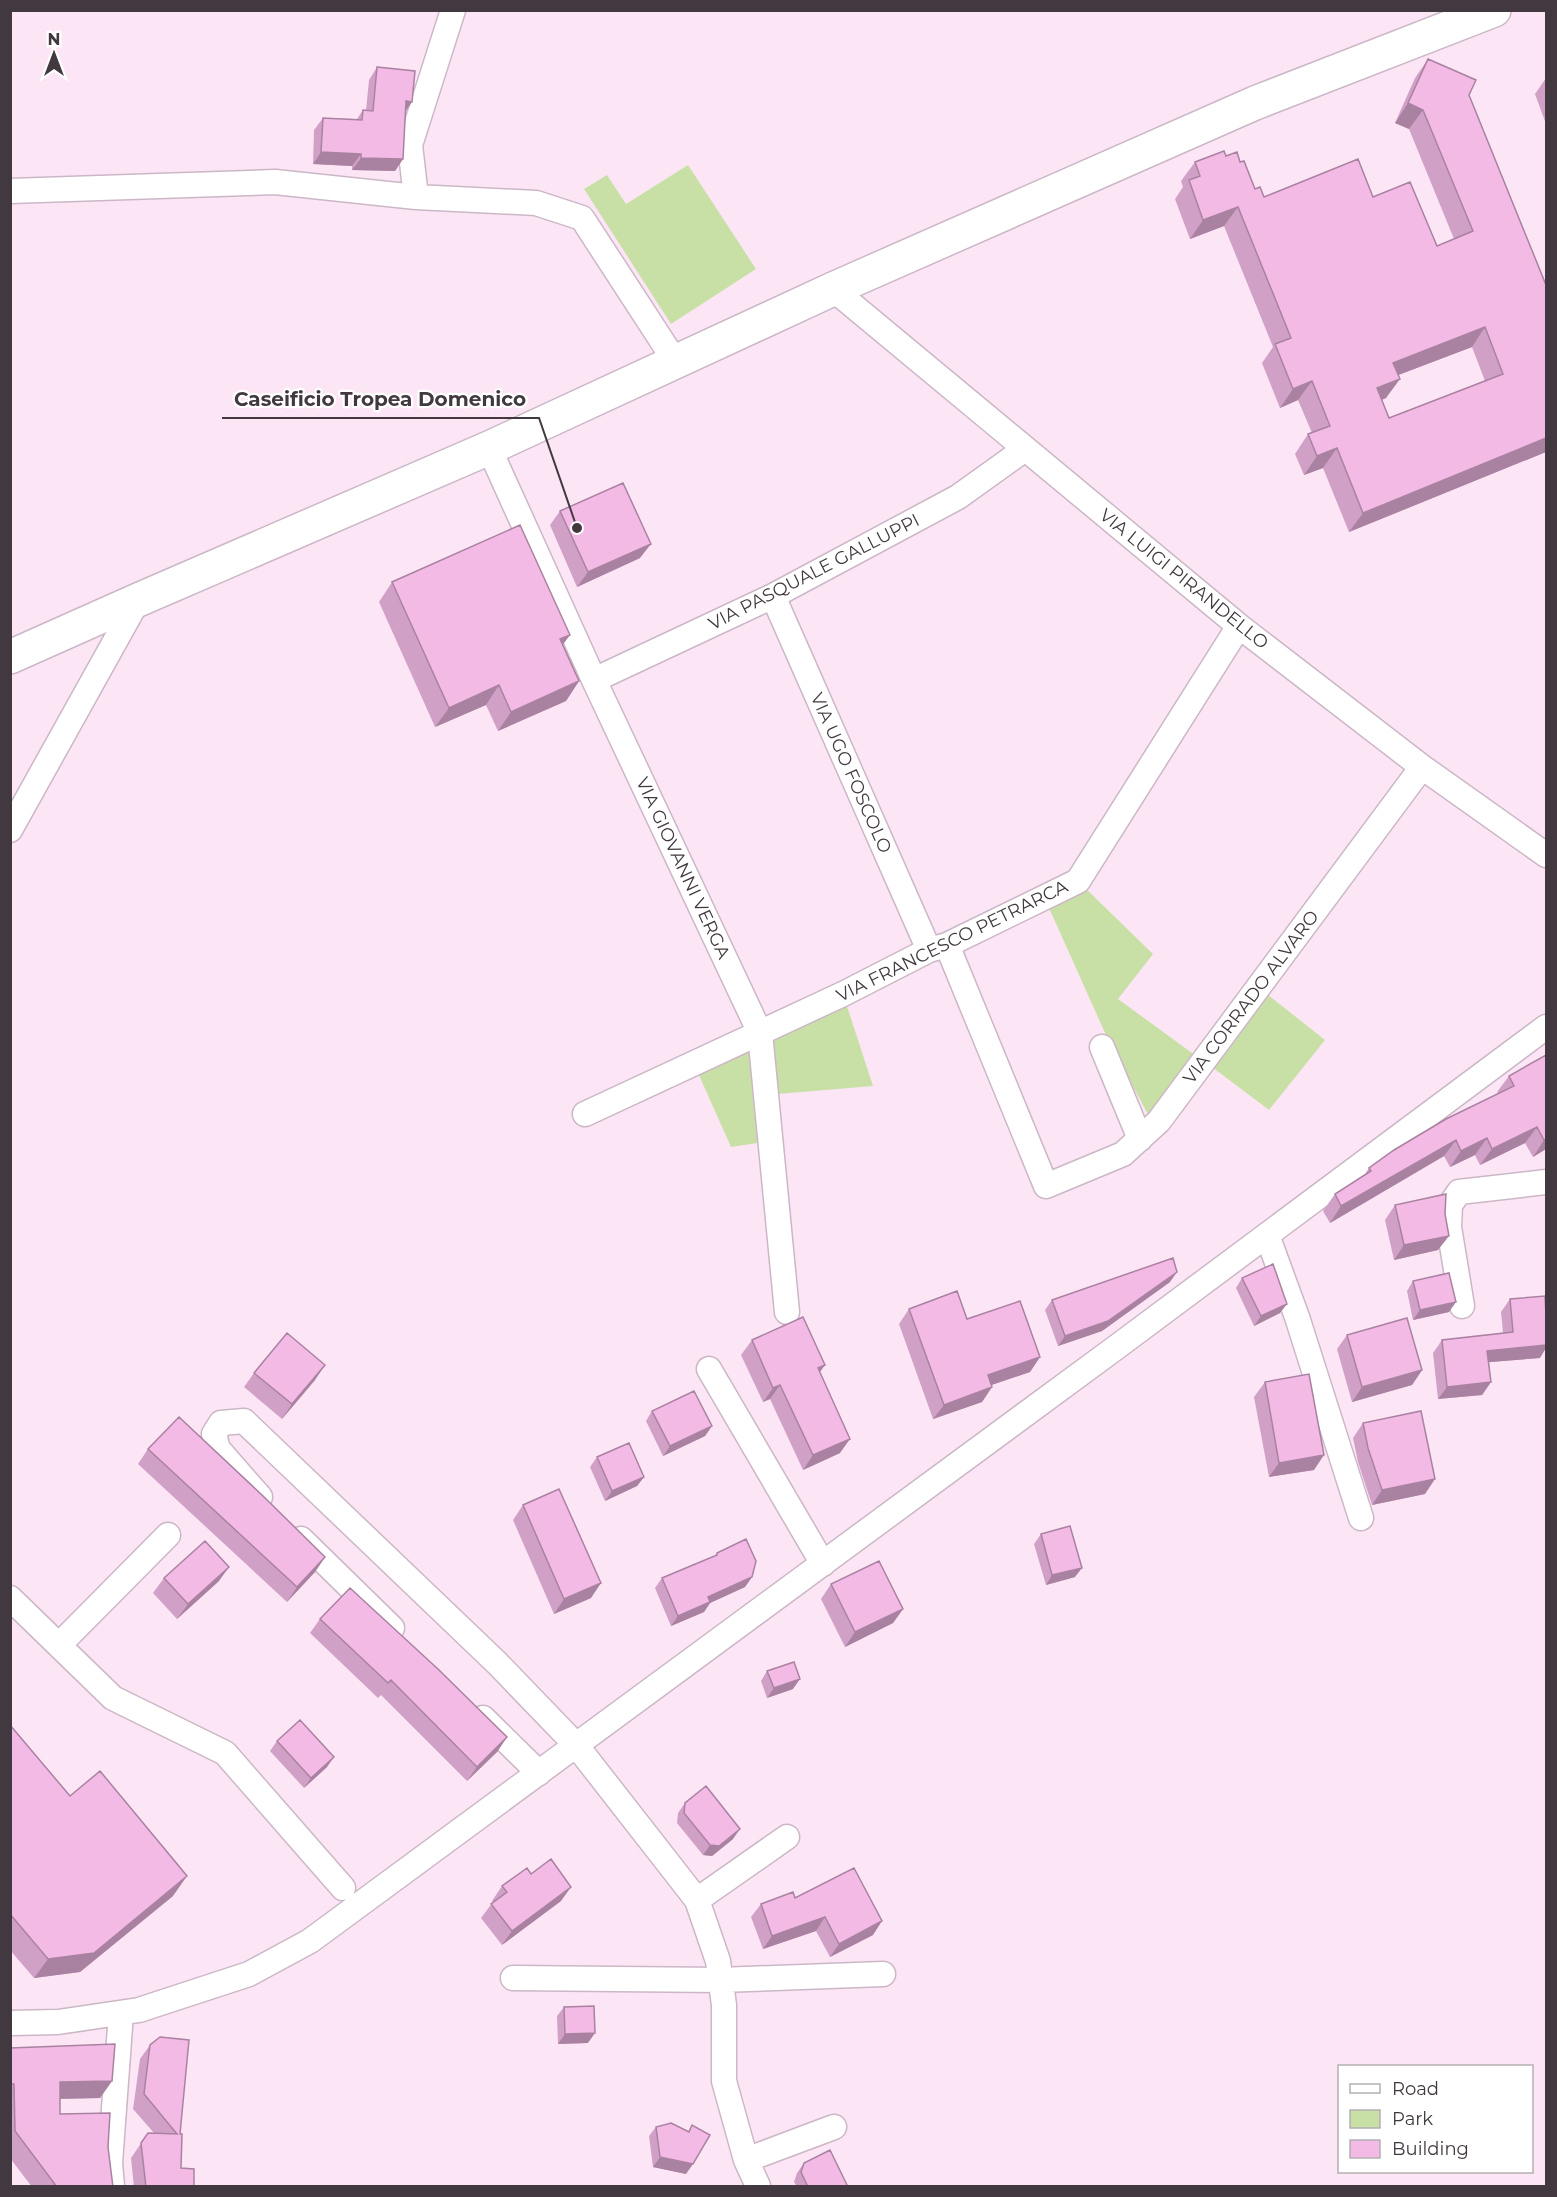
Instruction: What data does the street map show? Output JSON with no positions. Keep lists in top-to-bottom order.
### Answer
{
  "streets": {
    "street": [
      "VIA PASQUALE GALLUPPI",
      "VIA LUIGI PIRANDELLO",
      "VIA UGO FOSCOLO",
      "VIA GIOVANNI VERGA",
      "VIA FRANCESCO PETRARCA",
      "VIA CORRADO ALVARO"
    ]
  },
  "crossings": [
    ["VIA PASQUALE GALLUPPI", "VIA LUIGI PIRANDELLO"],
    ["VIA PASQUALE GALLUPPI", "VIA UGO FOSCOLO"],
    ["VIA PASQUALE GALLUPPI", "VIA GIOVANNI VERGA"],
    ["VIA LUIGI PIRANDELLO", "VIA FRANCESCO PETRARCA"],
    ["VIA LUIGI PIRANDELLO", "VIA CORRADO ALVARO"],
    ["VIA UGO FOSCOLO", "VIA FRANCESCO PETRARCA"],
    ["VIA UGO FOSCOLO", "VIA CORRADO ALVARO"],
    ["VIA GIOVANNI VERGA", "VIA FRANCESCO PETRARCA"]
  ],
  "places": ["Caseificio Tropea Domenico"],
  "legend": ["Road", "Park", "Building"],
  "north": "top"
}
